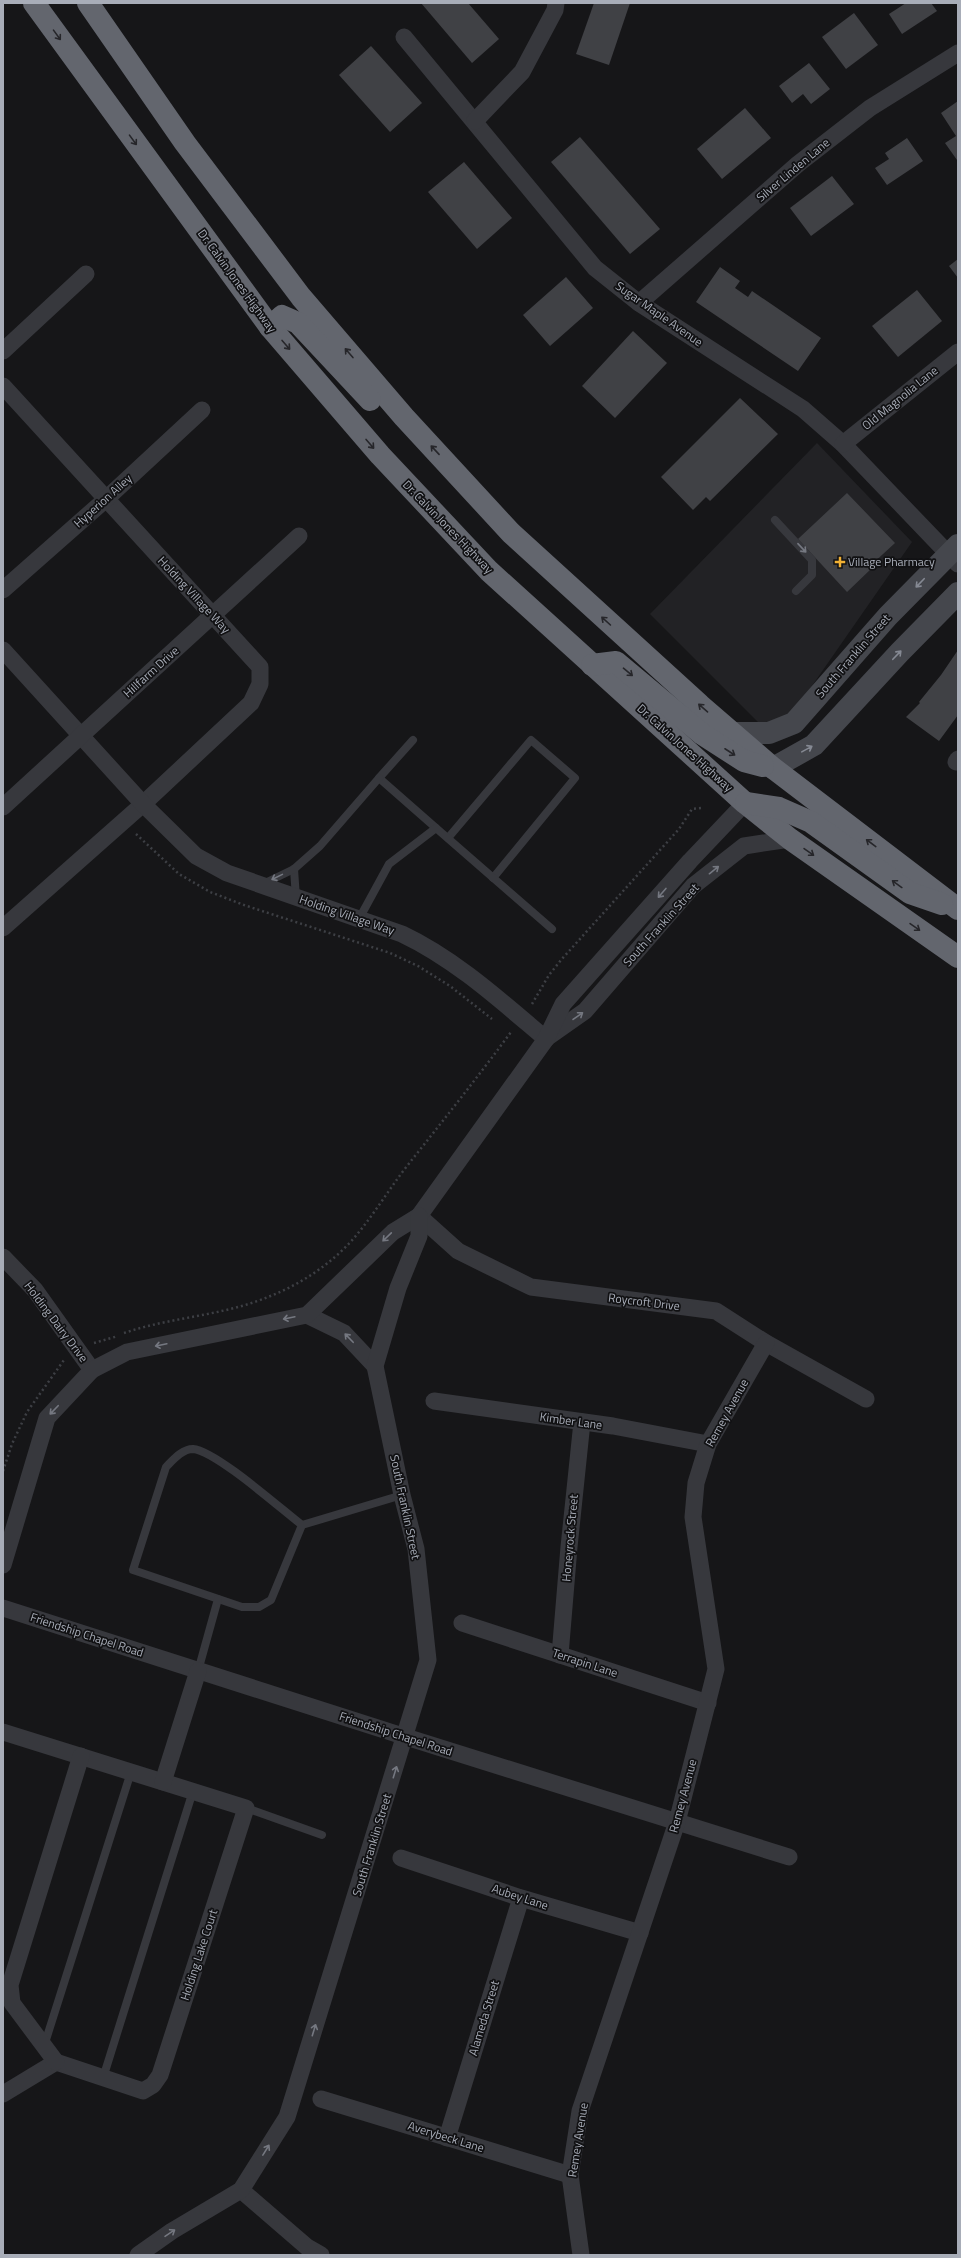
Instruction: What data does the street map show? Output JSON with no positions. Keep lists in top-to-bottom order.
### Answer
{
  "streets": {
    "highway": ["Dr. Calvin Jones Highway"],
    "street": [
      "Silver Linden Lane",
      "Sugar Maple Avenue",
      "Old Magnolia Lane",
      "Hyperion Alley",
      "Holding Village Way",
      "South Franklin Street",
      "Hillfarm Drive",
      "Roycroft Drive",
      "Holding Dairy Drive",
      "Remey Avenue",
      "Kimber Lane",
      "Honeyrock Street",
      "Friendship Chapel Road",
      "Terrapin Lane",
      "Aubey Lane",
      "Holding Lake Court",
      "Alameda Street",
      "Averybeck Lane"
    ]
  },
  "crossings": [
    ["Silver Linden Lane", "Sugar Maple Avenue"],
    ["Dr. Calvin Jones Highway", "South Franklin Street"],
    ["Sugar Maple Avenue", "Old Magnolia Lane"],
    ["Sugar Maple Avenue", "South Franklin Street"],
    ["Hyperion Alley", "Holding Village Way"],
    ["Holding Village Way", "South Franklin Street"],
    ["Holding Village Way", "Hillfarm Drive"],
    ["South Franklin Street", "Roycroft Drive"],
    ["South Franklin Street", "Friendship Chapel Road"],
    ["Roycroft Drive", "Remey Avenue"],
    ["Remey Avenue", "Kimber Lane"],
    ["Remey Avenue", "Friendship Chapel Road"],
    ["Remey Avenue", "Terrapin Lane"],
    ["Remey Avenue", "Aubey Lane"],
    ["Remey Avenue", "Averybeck Lane"],
    ["Kimber Lane", "Honeyrock Street"],
    ["Honeyrock Street", "Terrapin Lane"],
    ["Aubey Lane", "Alameda Street"],
    ["Alameda Street", "Averybeck Lane"]
  ],
  "places": {
    "health": ["Village Pharmacy"]
  }
}
